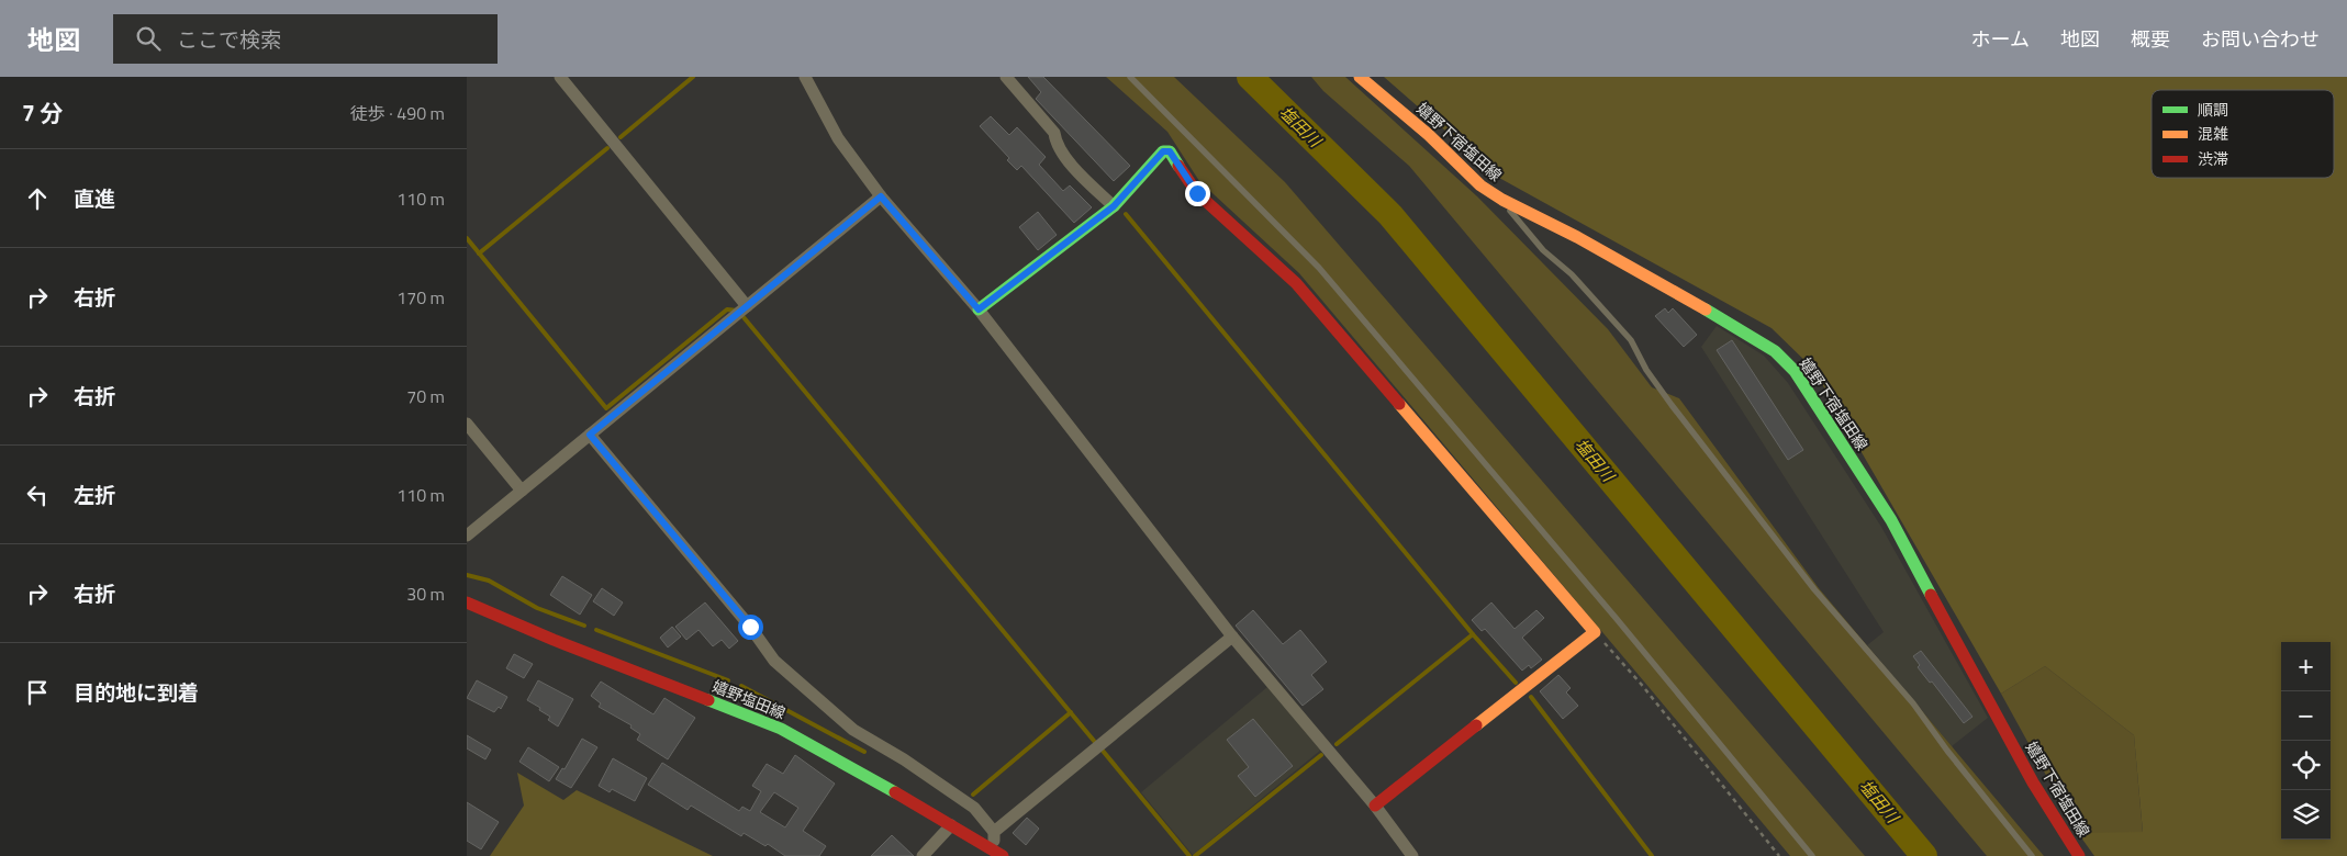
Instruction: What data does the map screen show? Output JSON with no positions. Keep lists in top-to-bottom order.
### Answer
{
  "streets": {
    "main road": ["嬉野下宿塩田線", "嬉野塩田線"]
  },
  "water": ["塩田川"],
  "legend": ["順調", "混雑", "渋滞"],
  "page": {
    "header": "地図",
    "search": "ここで検索",
    "nav": [
      "ホーム",
      "地図",
      "概要",
      "お問い合わせ"
    ],
    "heading": ["7 分", "徒歩 · 490 m"],
    "list": [
      ["直進", "110 m"],
      ["右折", "170 m"],
      ["右折", "70 m"],
      ["左折", "110 m"],
      ["右折", "30 m"],
      "目的地に到着"
    ],
    "map_buttons": ["+", "−"]
  }
}
